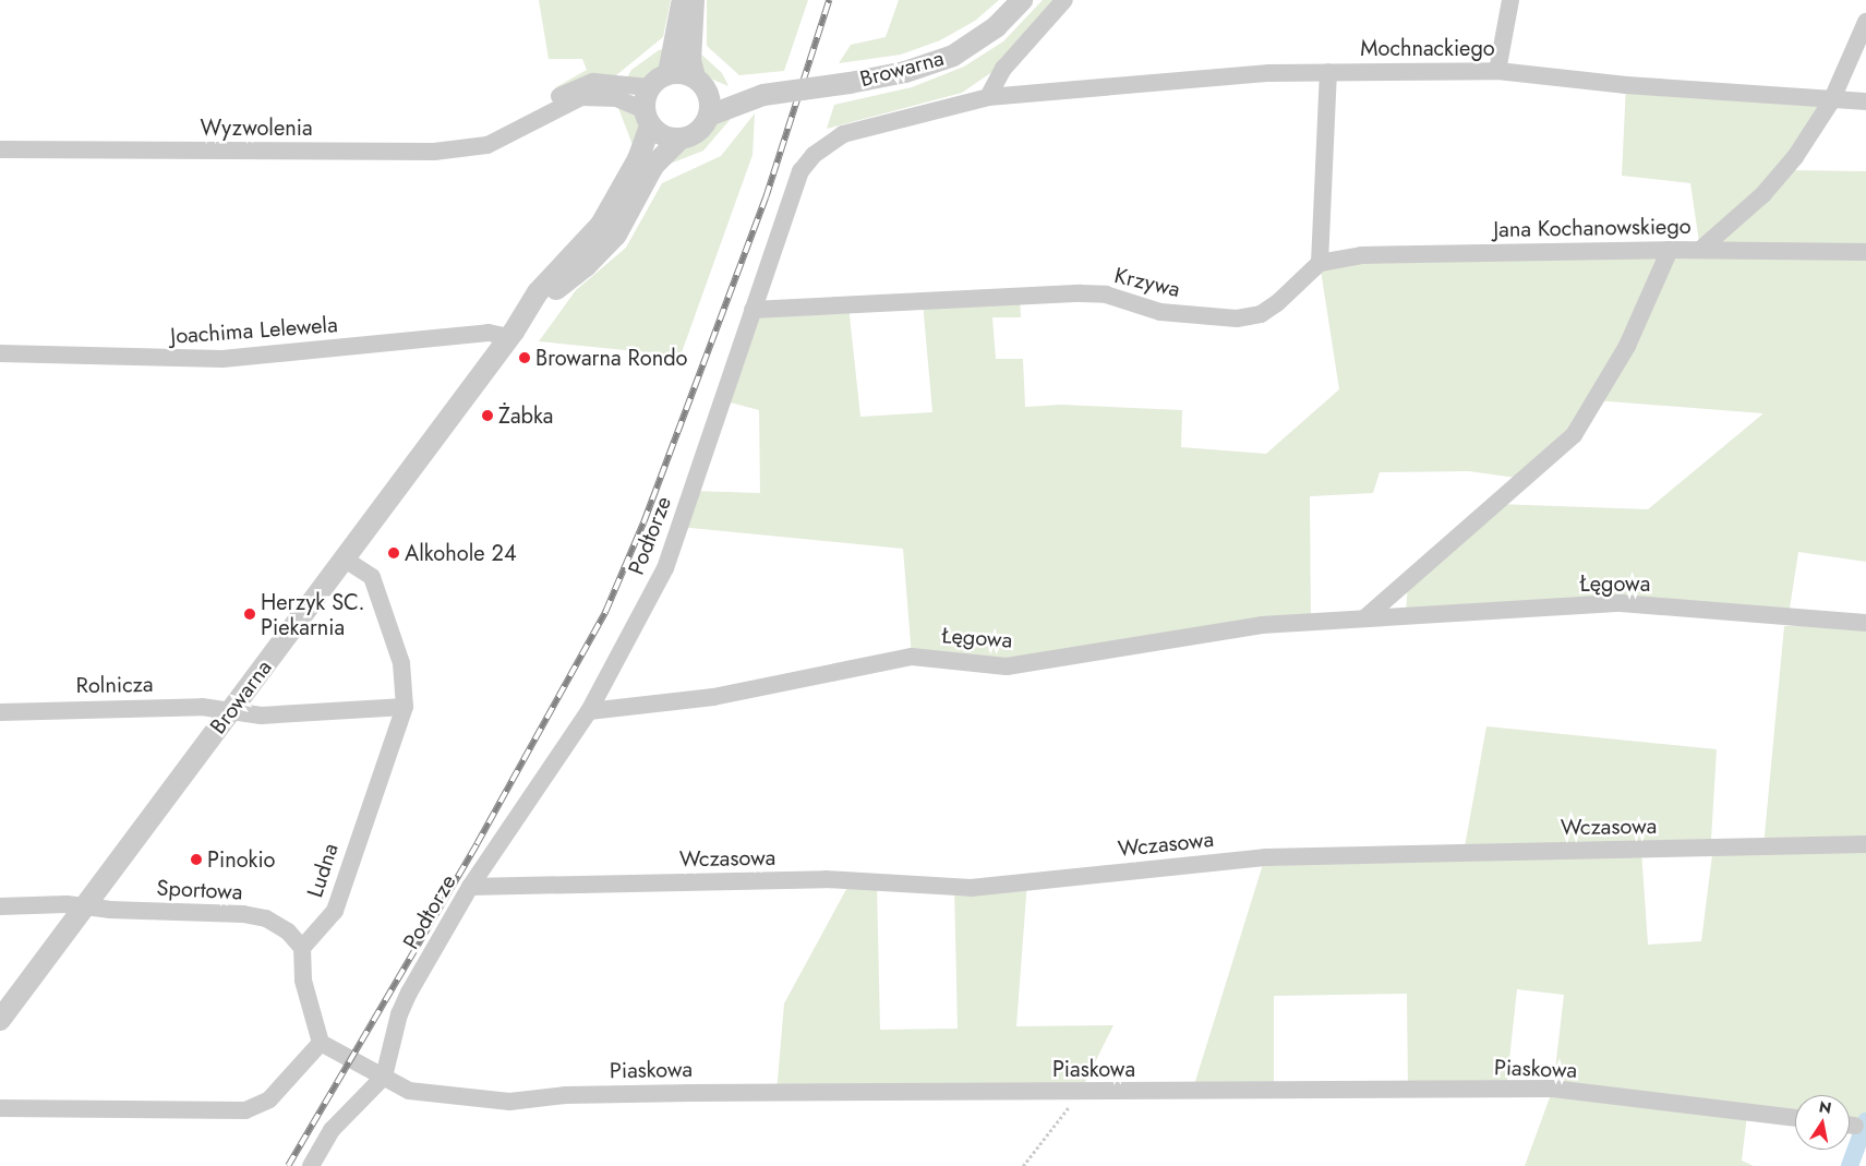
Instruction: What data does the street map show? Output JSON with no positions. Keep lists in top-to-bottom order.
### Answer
{
  "streets": {
    "street": [
      "Mochnackiego",
      "Browarna",
      "Wyzwolenia",
      "Jana Kochanowskiego",
      "Krzywa",
      "Joachima Lelewela",
      "Podtorze",
      "Łęgowa",
      "Rolnicza",
      "Wczasowa",
      "Ludna",
      "Sportowa",
      "Piaskowa"
    ]
  },
  "crossings": [
    ["Mochnackiego", "Podtorze"],
    ["Browarna", "Wyzwolenia"],
    ["Browarna", "Joachima Lelewela"],
    ["Browarna", "Rolnicza"],
    ["Browarna", "Ludna"],
    ["Browarna", "Sportowa"],
    ["Jana Kochanowskiego", "Krzywa"],
    ["Krzywa", "Podtorze"],
    ["Podtorze", "Łęgowa"],
    ["Podtorze", "Wczasowa"],
    ["Podtorze", "Piaskowa"],
    ["Ludna", "Sportowa"]
  ],
  "places": [
    "Browarna Rondo",
    "Żabka",
    "Alkohole 24",
    "Herzyk SC. Piekarnia",
    "Pinokio"
  ],
  "north": "top"
}
